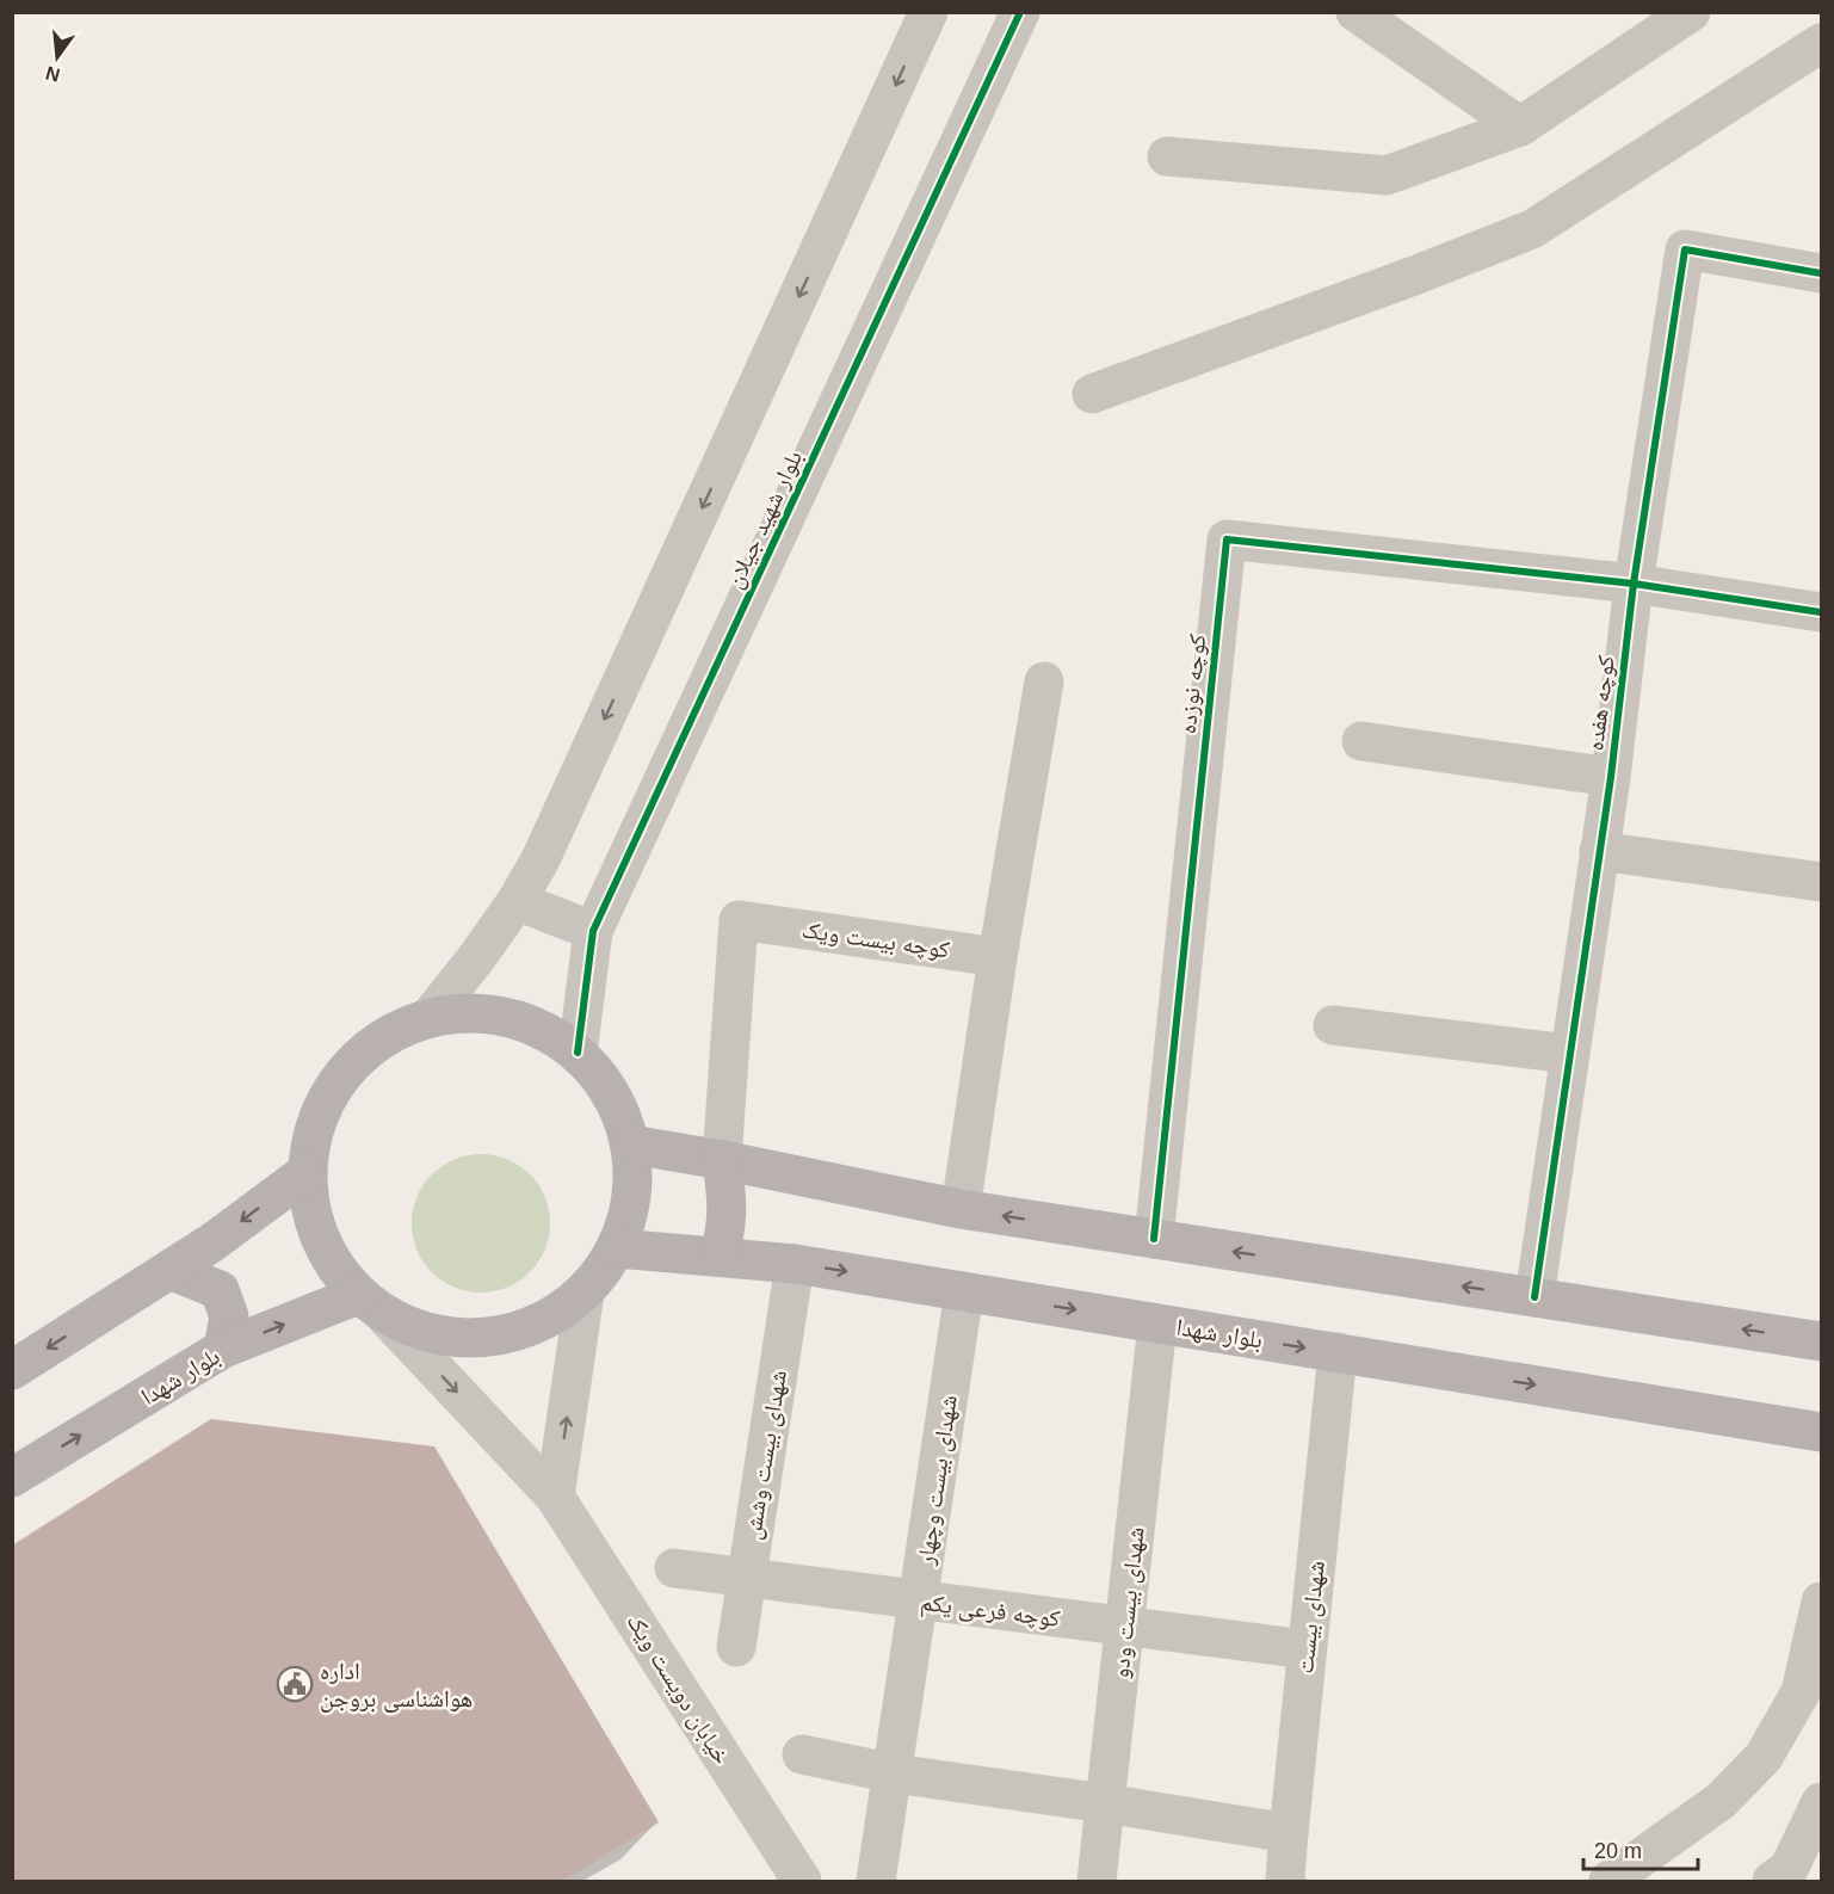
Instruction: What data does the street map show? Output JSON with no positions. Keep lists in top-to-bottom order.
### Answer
{
  "streets": {
    "main road": ["بلوار شهدا"],
    "street": [
      "بلوار شهید جیلان",
      "کوچه نوزده",
      "کوچه هفده",
      "کوچه بیست ویک",
      "شهدای بیست وشش",
      "شهدای بیست وچهار",
      "شهدای بیست ودو",
      "کوچه فرعی یکم",
      "شهدای بیست",
      "خیابان دویست ویک"
    ]
  },
  "crossings": [
    ["کوچه نوزده", "کوچه هفده"],
    ["بلوار شهدا", "شهدای بیست وشش"],
    ["بلوار شهدا", "شهدای بیست وچهار"],
    ["بلوار شهدا", "شهدای بیست ودو"],
    ["بلوار شهدا", "شهدای بیست"],
    ["بلوار شهدا", "خیابان دویست ویک"],
    ["شهدای بیست وشش", "کوچه فرعی یکم"],
    ["شهدای بیست وچهار", "کوچه فرعی یکم"],
    ["شهدای بیست ودو", "کوچه فرعی یکم"],
    ["کوچه فرعی یکم", "شهدای بیست"]
  ],
  "one_way": ["خیابان دویست ویک"],
  "places": {
    "public building": ["اداره هواشناسی بروجن"]
  },
  "scale_bar": "20 m",
  "north": "bottom"
}
